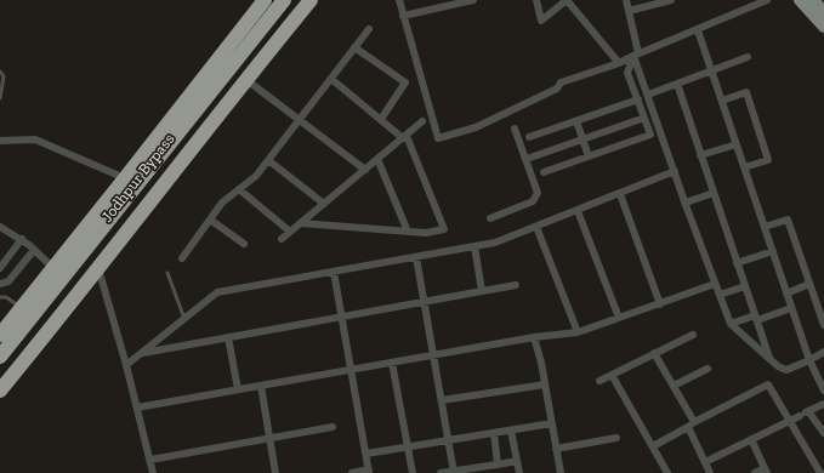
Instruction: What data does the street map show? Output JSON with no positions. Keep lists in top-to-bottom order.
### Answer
{
  "streets": {
    "highway": ["Jodhpur Bypass"]
  }
}
